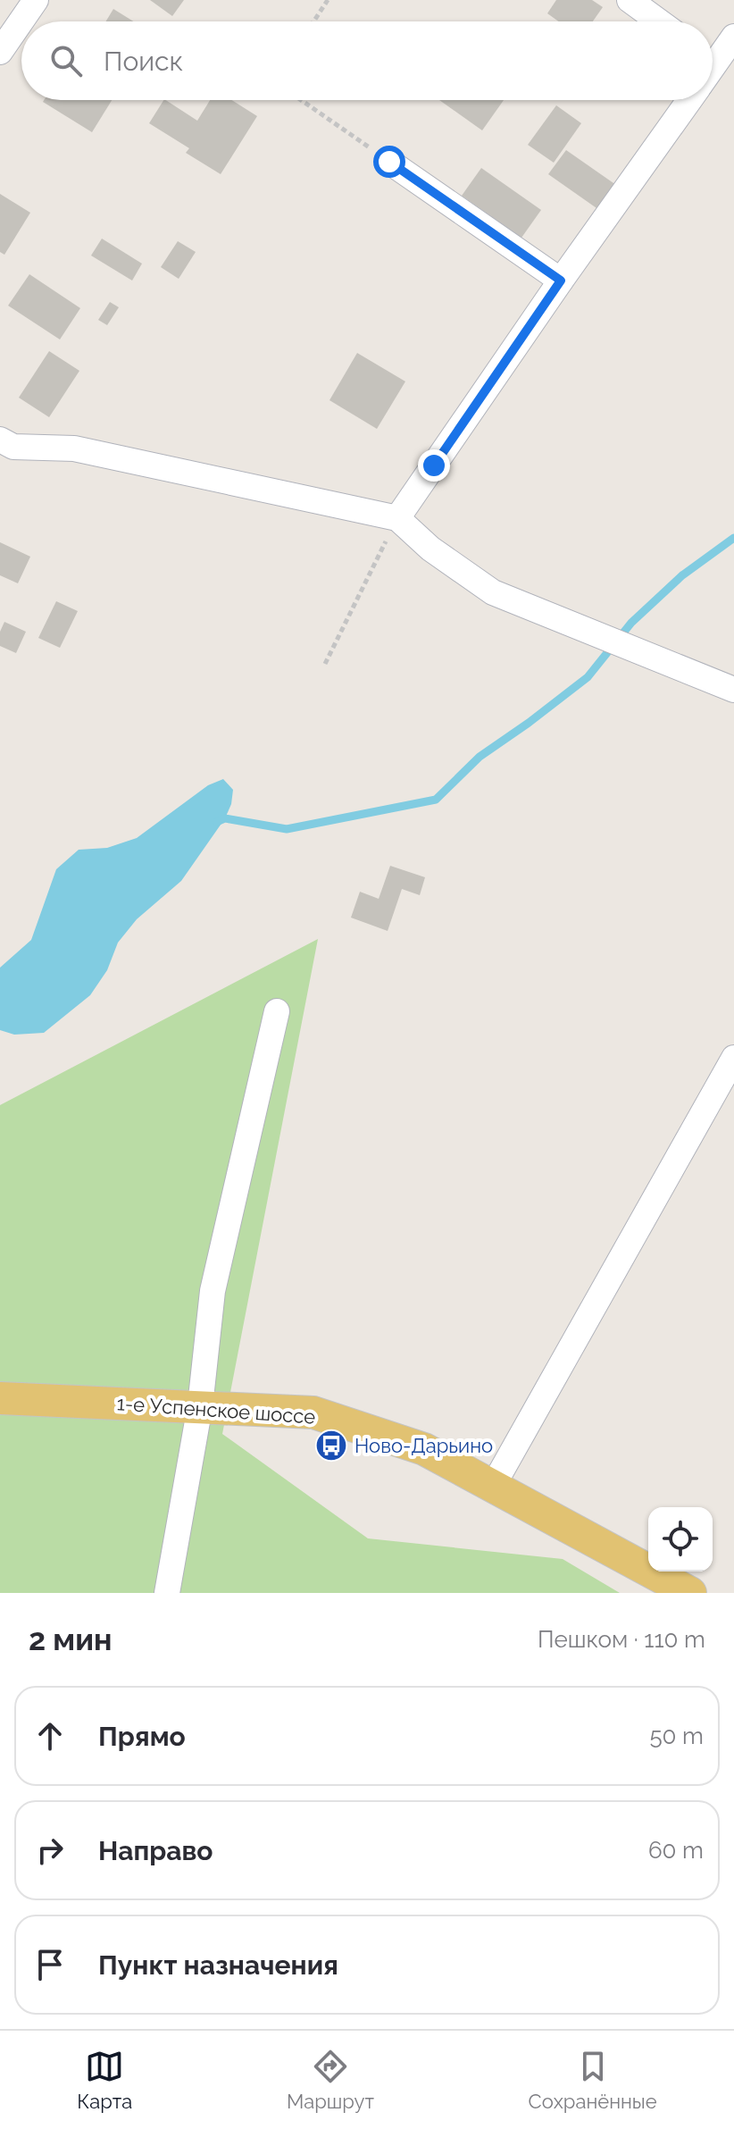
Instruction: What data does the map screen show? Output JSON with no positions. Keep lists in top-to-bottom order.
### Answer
{
  "streets": {
    "main road": ["1-е Успенское шоссе"]
  },
  "places": {
    "bus stop": ["Ново-Дарьино"]
  },
  "page": {
    "search": "Поиск",
    "heading": ["2 мин", "Пешком · 110 m"],
    "list": [
      ["Прямо", "50 m"],
      ["Направо", "60 m"],
      "Пункт назначения"
    ],
    "nav": ["Карта", "Маршрут", "Сохранённые"]
  }
}
